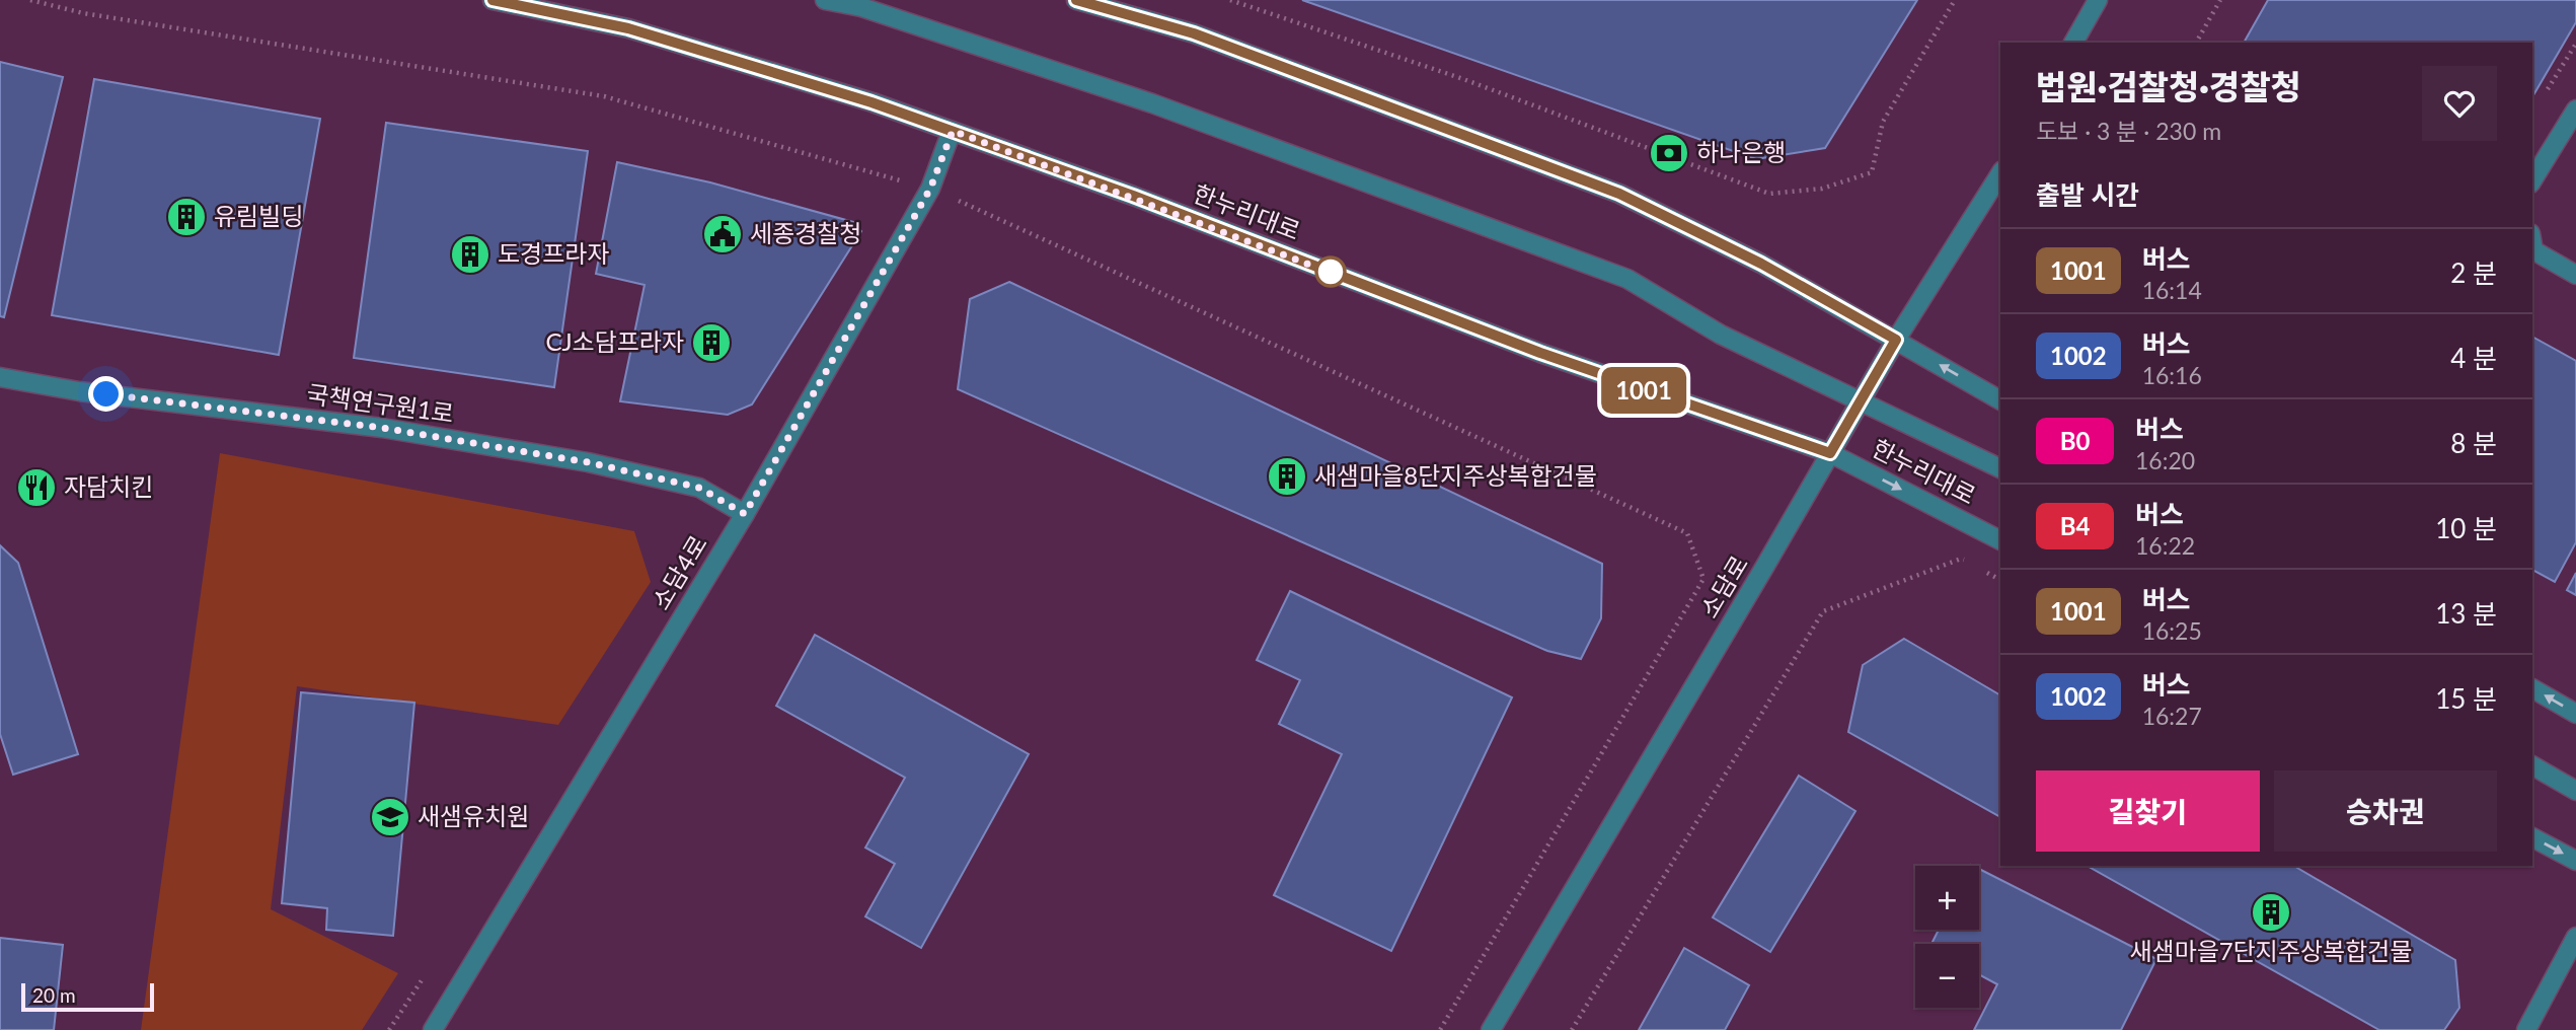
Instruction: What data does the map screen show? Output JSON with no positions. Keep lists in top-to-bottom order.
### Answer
{
  "streets": {
    "street": [
      "한누리대로",
      "국책연구원1로",
      "소담4로",
      "소담로"
    ]
  },
  "crossings": [
    ["한누리대로", "소담4로"],
    ["한누리대로", "소담로"],
    ["국책연구원1로", "소담4로"]
  ],
  "places": {
    "bank": ["하나은행"],
    "building": [
      "유림빌딩",
      "도경프라자",
      "CJ소담프라자",
      "새샘마을8단지주상복합건물",
      "새샘마을7단지주상복합건물"
    ],
    "public building": ["세종경찰청"],
    "restaurant": ["자담치킨"],
    "school or university": ["새샘유치원"]
  },
  "lines": ["bus line 1001"],
  "scale_bar": "20 m",
  "page": {
    "on_map": "1001",
    "heading": [
      ["법원·검찰청·경찰청", "도보 · 3 분 · 230 m"],
      "출발 시간"
    ],
    "list": [
      {
        "mark": "1001",
        "name": "버스",
        "note": "16:14",
        "value": "2 분"
      },
      {
        "mark": "1002",
        "name": "버스",
        "note": "16:16",
        "value": "4 분"
      },
      {
        "mark": "B0",
        "name": "버스",
        "note": "16:20",
        "value": "8 분"
      },
      {
        "mark": "B4",
        "name": "버스",
        "note": "16:22",
        "value": "10 분"
      },
      {
        "mark": "1001",
        "name": "버스",
        "note": "16:25",
        "value": "13 분"
      },
      {
        "mark": "1002",
        "name": "버스",
        "note": "16:27",
        "value": "15 분"
      }
    ],
    "buttons": ["길찾기", "승차권"],
    "map_buttons": ["+", "−"],
    "scale": "20 m"
  }
}
